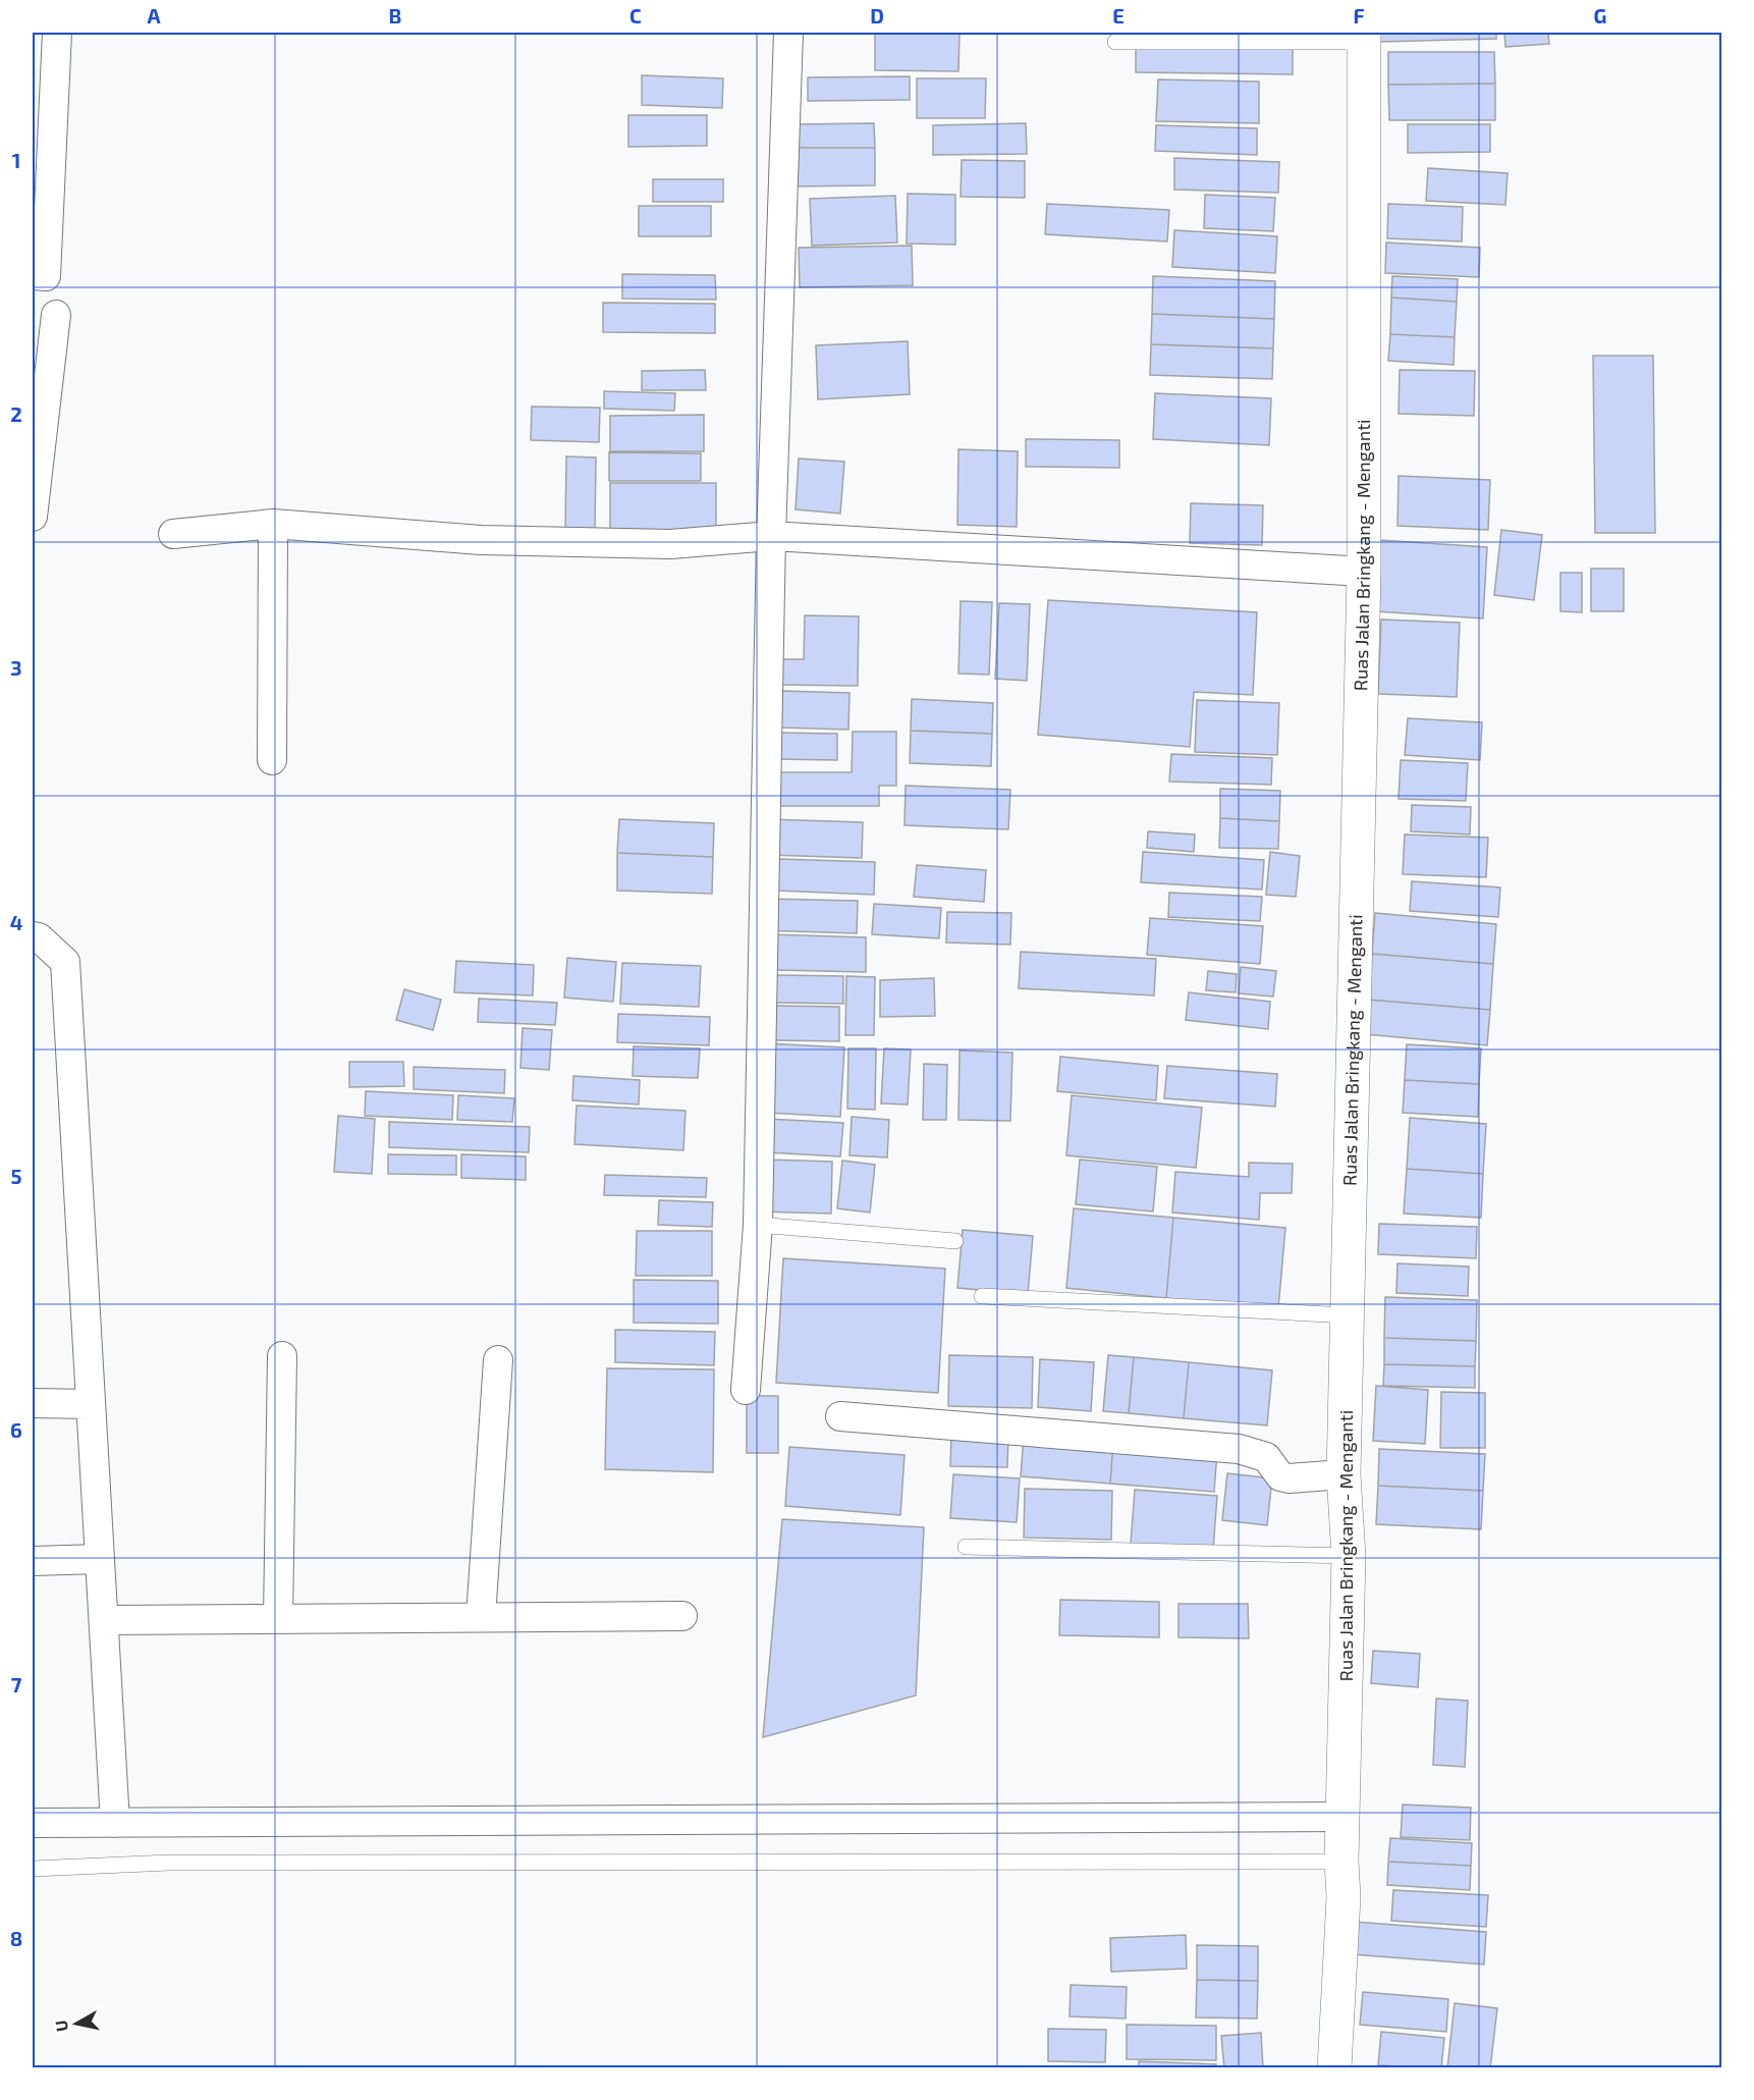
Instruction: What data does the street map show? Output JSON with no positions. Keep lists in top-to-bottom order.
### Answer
{
  "streets": {
    "main road": ["Ruas Jalan Bringkang - Menganti"]
  },
  "north": "left",
  "grid": {
    "columns": [
      "A",
      "B",
      "C",
      "D",
      "E",
      "F",
      "G"
    ],
    "rows": [
      "1",
      "2",
      "3",
      "4",
      "5",
      "6",
      "7",
      "8"
    ]
  }
}
